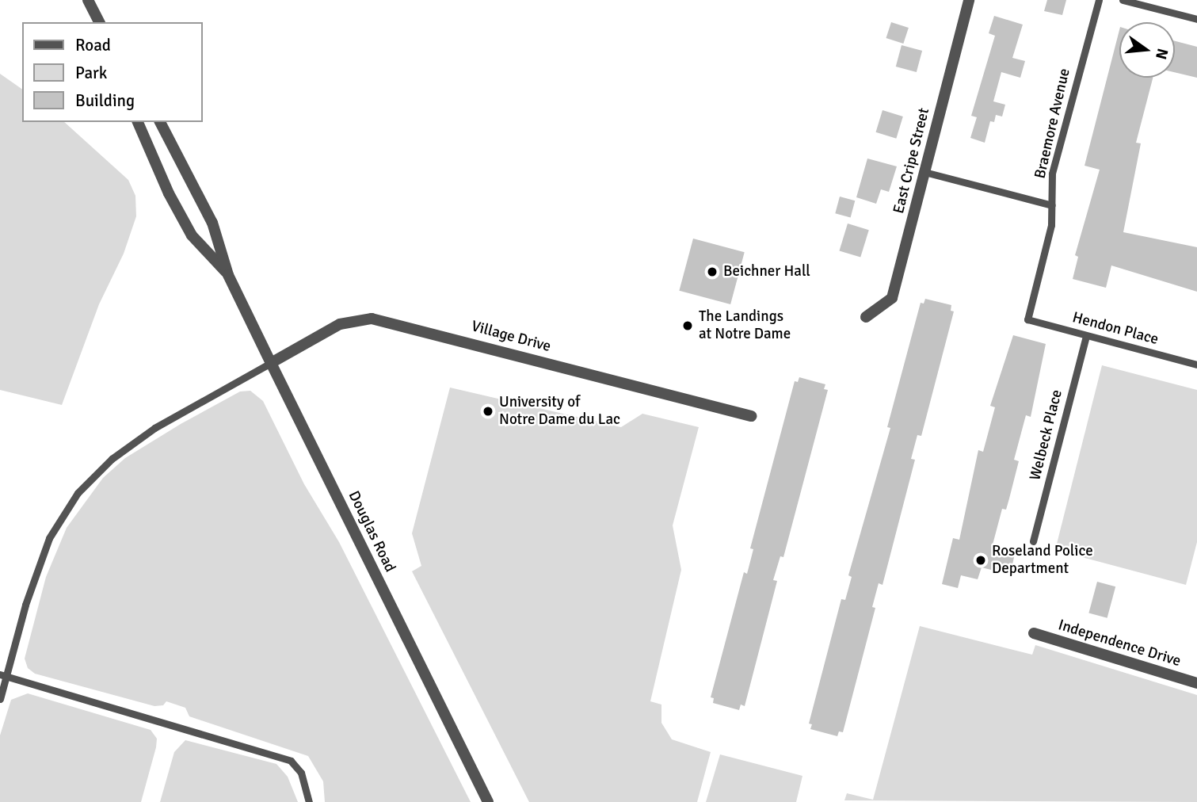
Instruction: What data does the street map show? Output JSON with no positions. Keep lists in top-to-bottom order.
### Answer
{
  "streets": {
    "street": [
      "East Cripe Street",
      "Village Drive",
      "Douglas Road",
      "Independence Drive"
    ],
    "lane": ["Braemore Avenue", "Hendon Place", "Welbeck Place"]
  },
  "crossings": [
    ["Braemore Avenue", "Hendon Place"],
    ["Hendon Place", "Welbeck Place"],
    ["Village Drive", "Douglas Road"]
  ],
  "places": [
    "Beichner Hall",
    "The Landings at Notre Dame",
    "University of Notre Dame du Lac",
    "Roseland Police Department"
  ],
  "legend": ["Road", "Park", "Building"],
  "north": "right"
}
